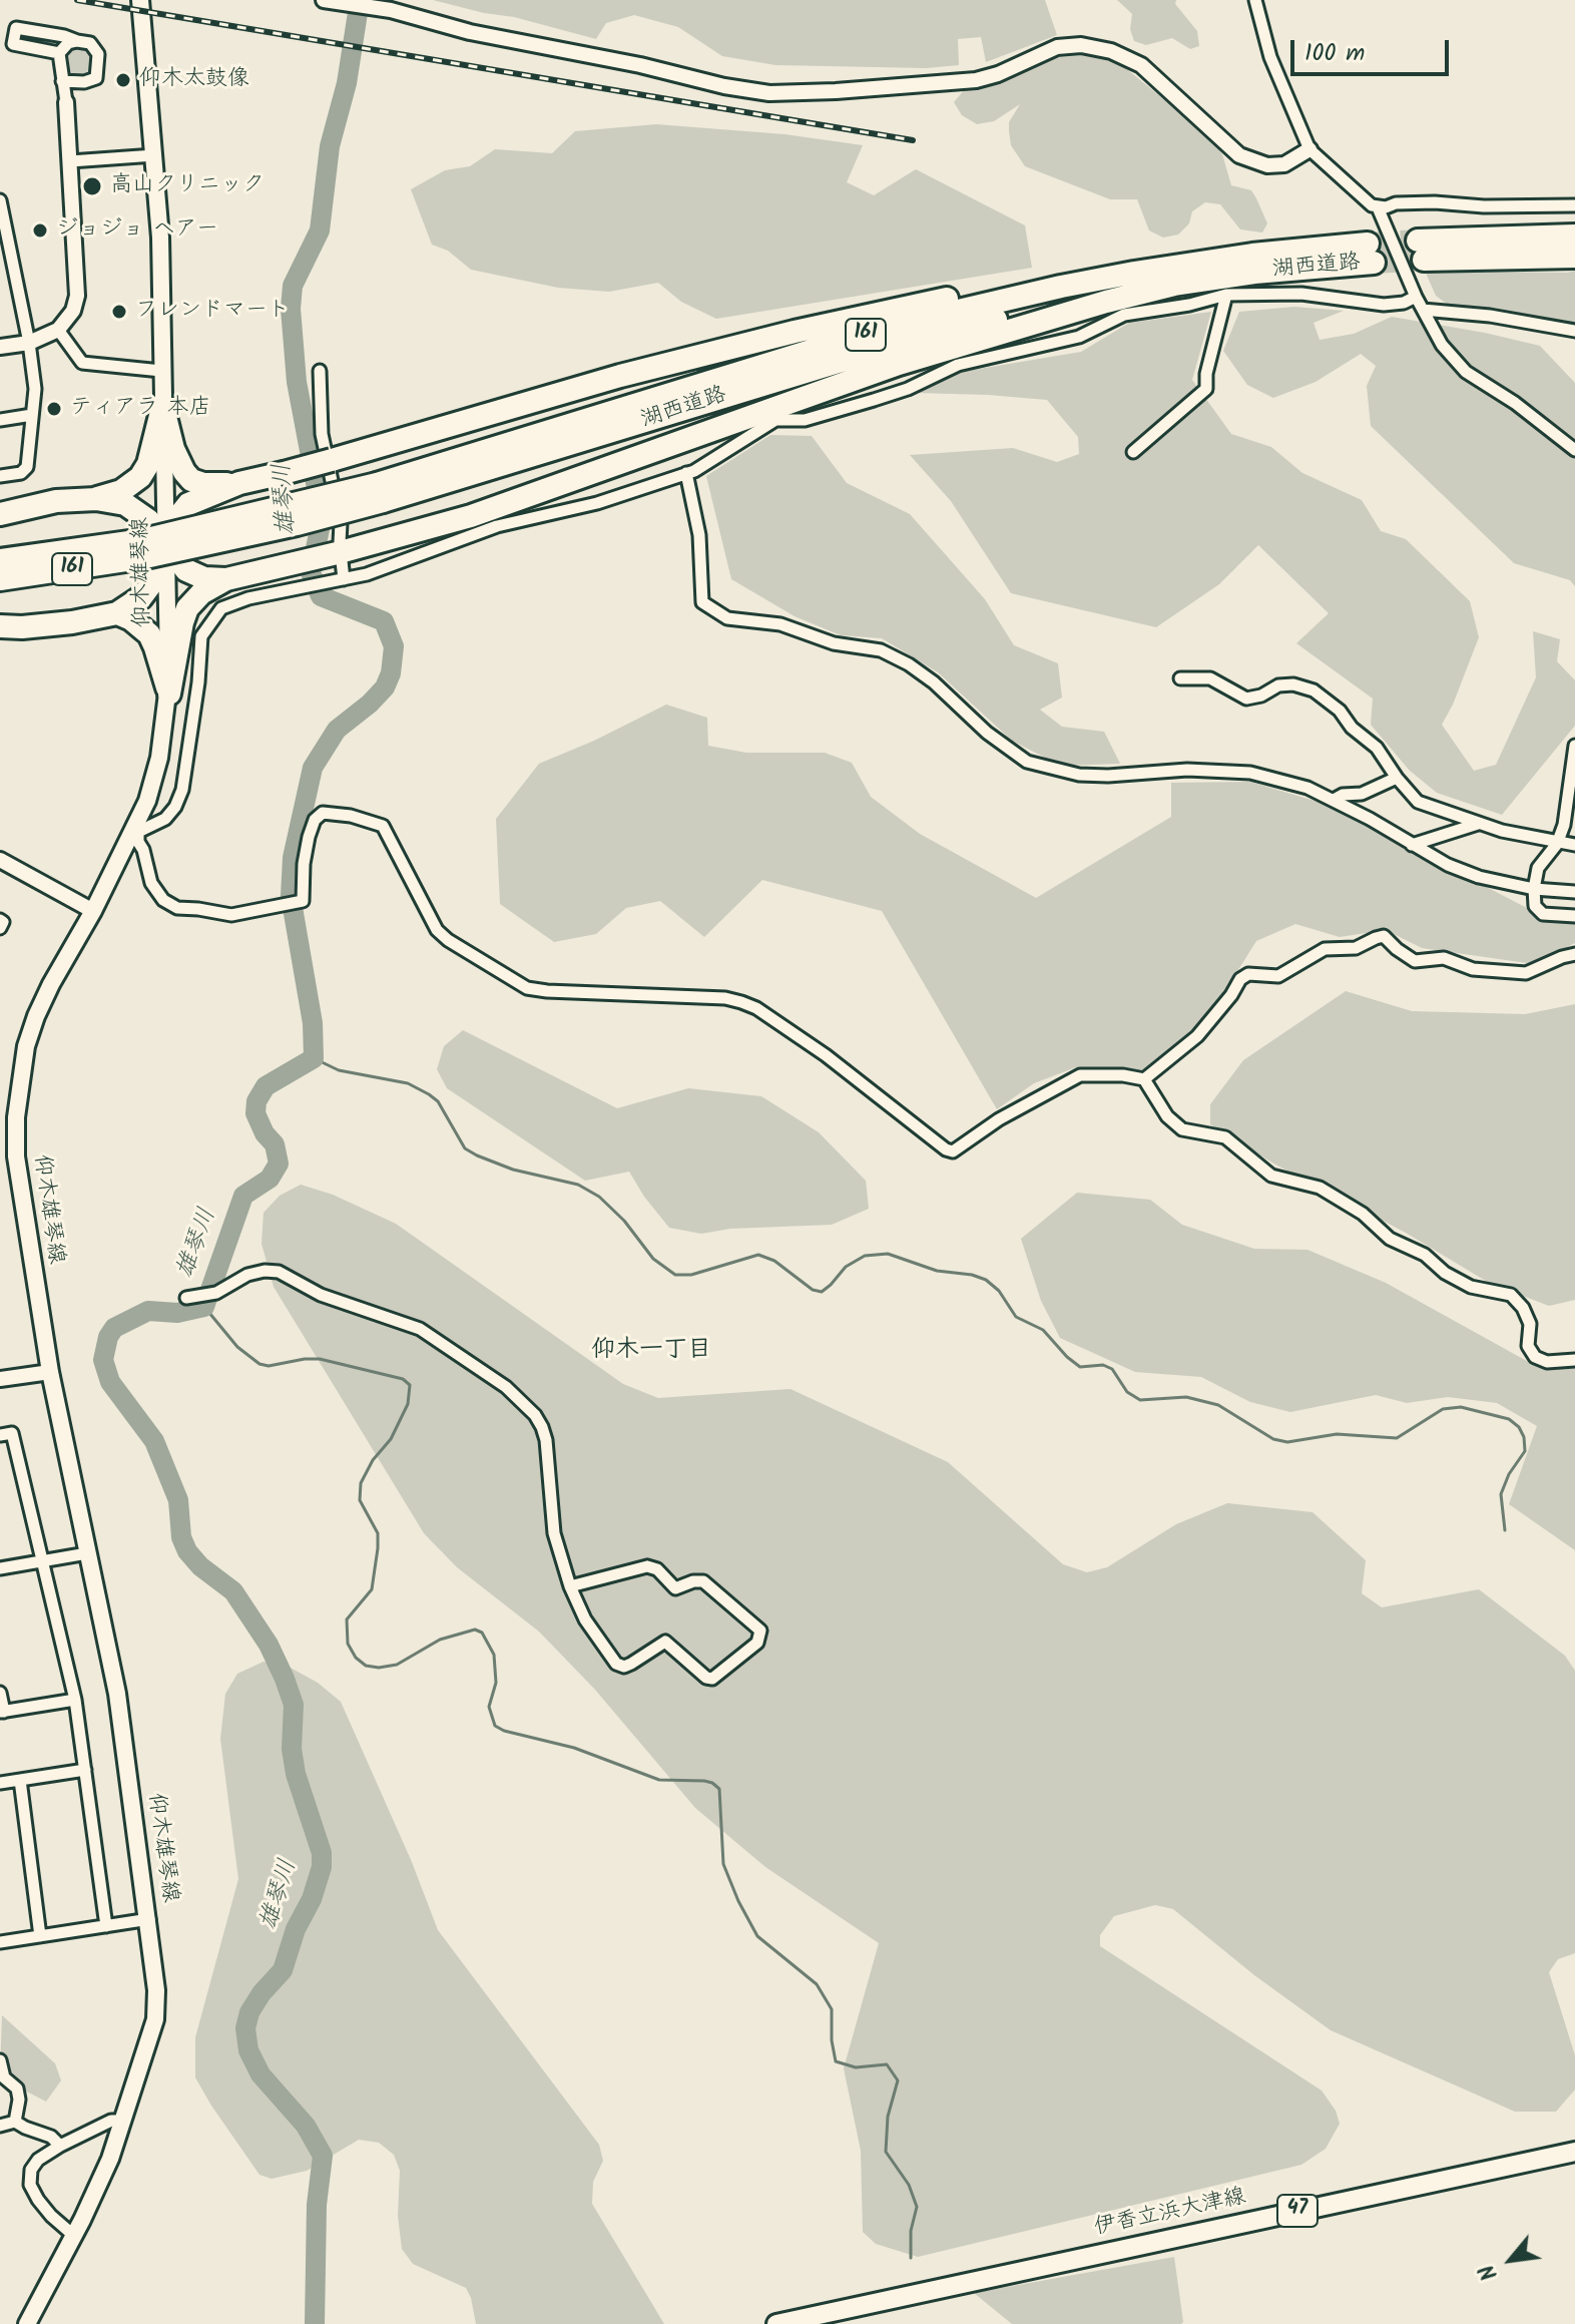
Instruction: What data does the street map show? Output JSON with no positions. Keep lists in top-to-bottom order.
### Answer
{
  "streets": {
    "highway": ["湖西道路", "161"],
    "main road": ["仰木雄琴線", "47", "伊香立浜大津線"]
  },
  "crossings": [
    ["湖西道路", "仰木雄琴線"]
  ],
  "districts": ["仰木一丁目"],
  "water": ["雄琴川"],
  "places": [
    "仰木太鼓像",
    "高山クリニック",
    "ジョジョ ヘアー",
    "フレンドマート",
    "ティアラ 本店"
  ],
  "scale_bar": "100 m",
  "north": "bottom left"
}
